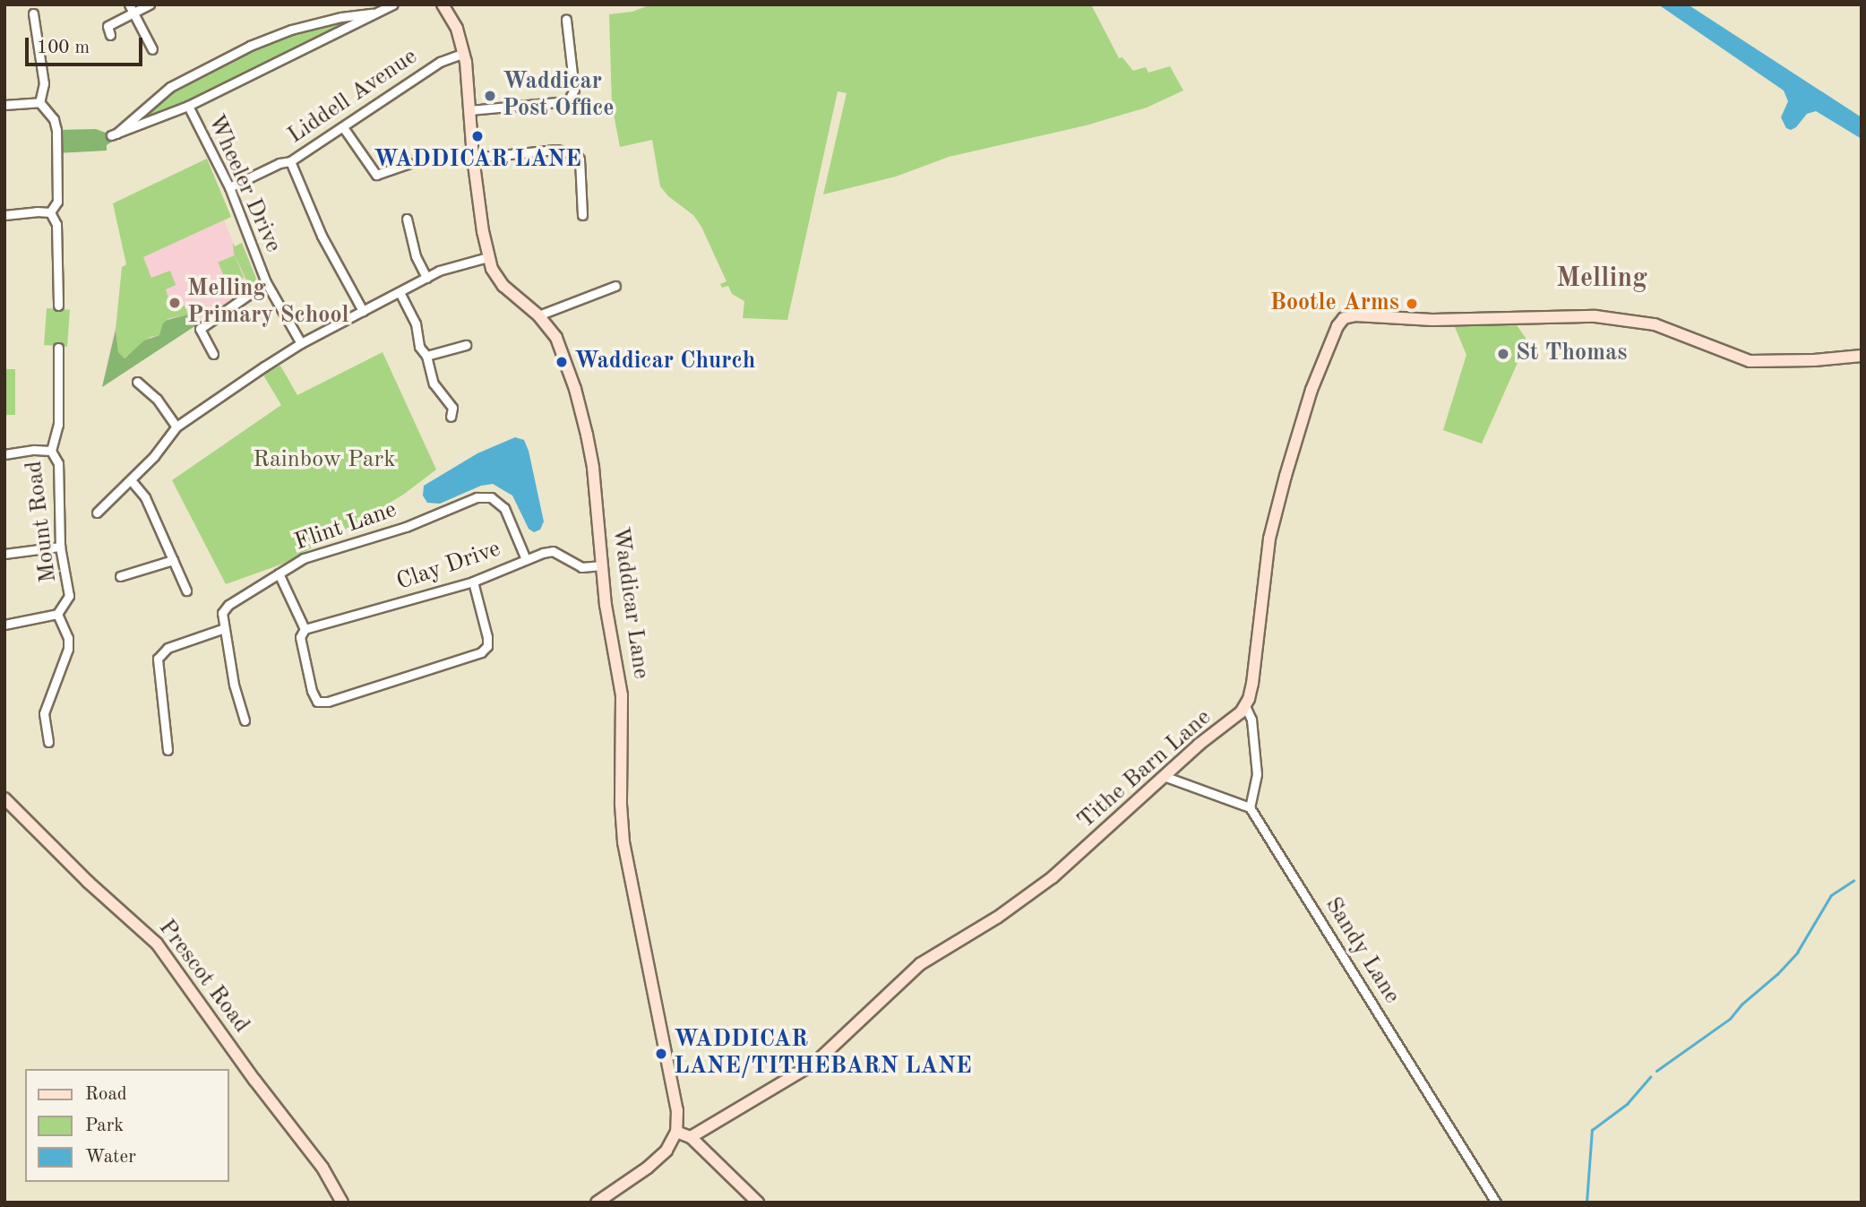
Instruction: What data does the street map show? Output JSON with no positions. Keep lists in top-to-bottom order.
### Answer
{
  "streets": {
    "street": [
      "Liddell Avenue",
      "Wheeler Drive",
      "Mount Road",
      "Flint Lane",
      "Clay Drive",
      "Waddicar Lane",
      "Tithe Barn Lane",
      "Sandy Lane",
      "Prescot Road"
    ]
  },
  "crossings": [
    ["Liddell Avenue", "Wheeler Drive"],
    ["Liddell Avenue", "Waddicar Lane"],
    ["Flint Lane", "Clay Drive"],
    ["Clay Drive", "Waddicar Lane"]
  ],
  "districts": ["Melling"],
  "parks": ["Rainbow Park"],
  "places": [
    "Waddicar Post Office",
    "WADDICAR LANE",
    "Melling Primary School",
    "Bootle Arms",
    "St Thomas",
    "Waddicar Church",
    "WADDICAR LANE/TITHEBARN LANE"
  ],
  "legend": ["Road", "Park", "Water"],
  "scale_bar": "100 m"
}
